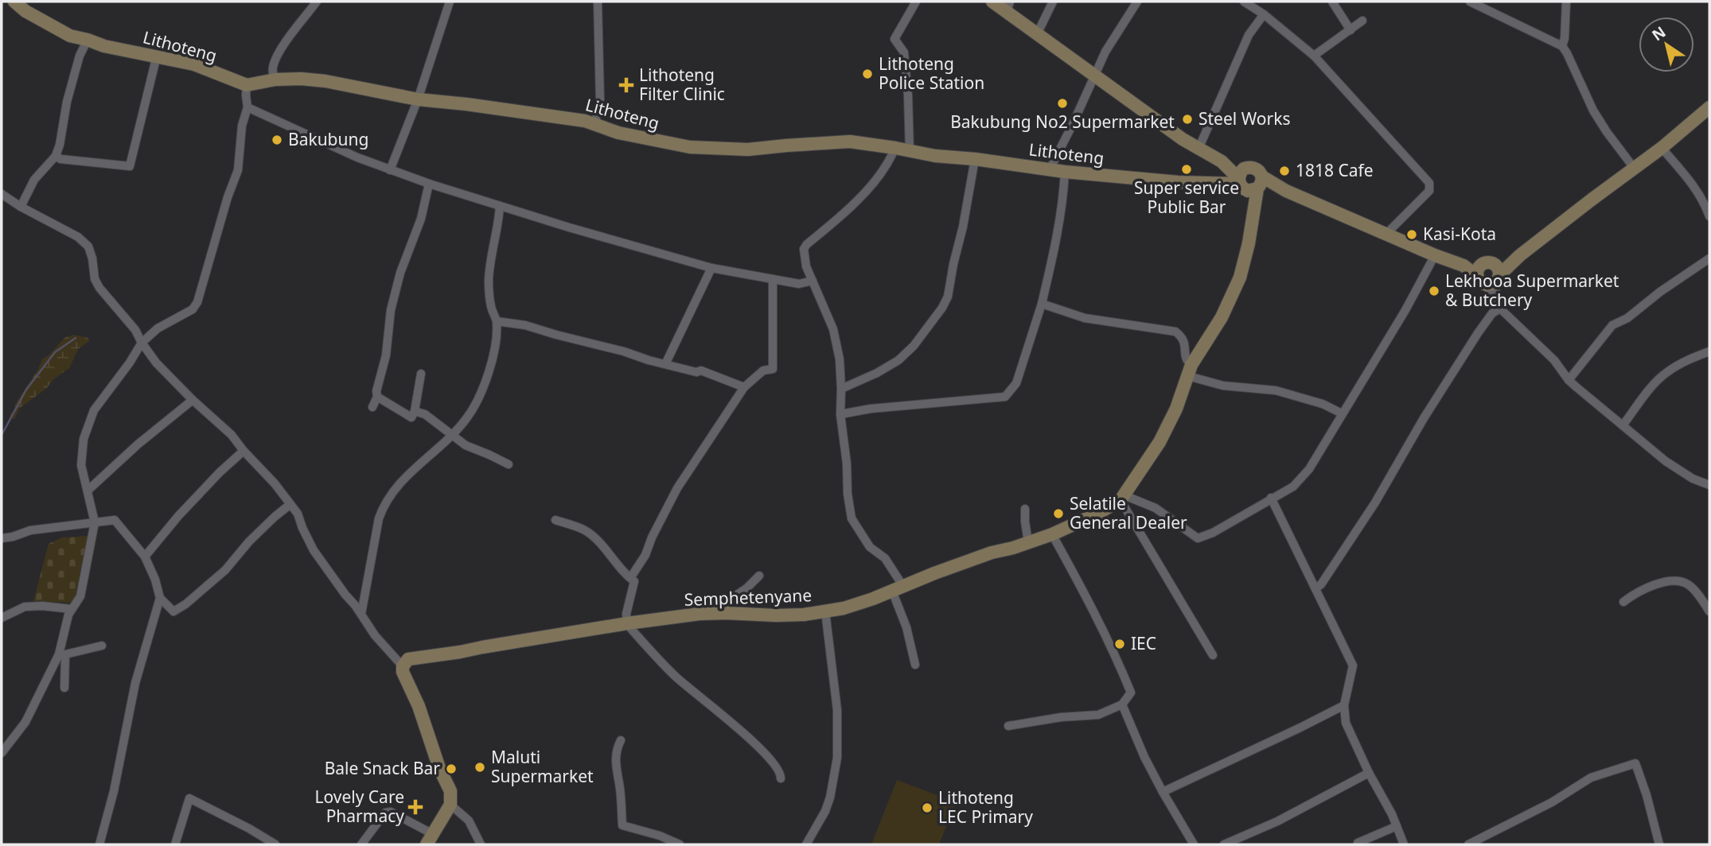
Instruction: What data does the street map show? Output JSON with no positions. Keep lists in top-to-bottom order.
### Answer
{
  "streets": {
    "main road": ["Lithoteng", "Semphetenyane"]
  },
  "crossings": [
    ["Lithoteng", "Semphetenyane"]
  ],
  "places": {
    "other": [
      "Lithoteng Police Station",
      "Bakubung No2 Supermarket",
      "Steel Works",
      "Bakubung",
      "Super service Public Bar",
      "1818 Cafe",
      "Kasi-Kota",
      "Lekhooa Supermarket & Butchery",
      "Selatile General Dealer",
      "IEC",
      "Maluti Supermarket",
      "Bale Snack Bar",
      "Lithoteng LEC Primary"
    ],
    "health": ["Lithoteng Filter Clinic", "Lovely Care Pharmacy"]
  },
  "north": "top left"
}
